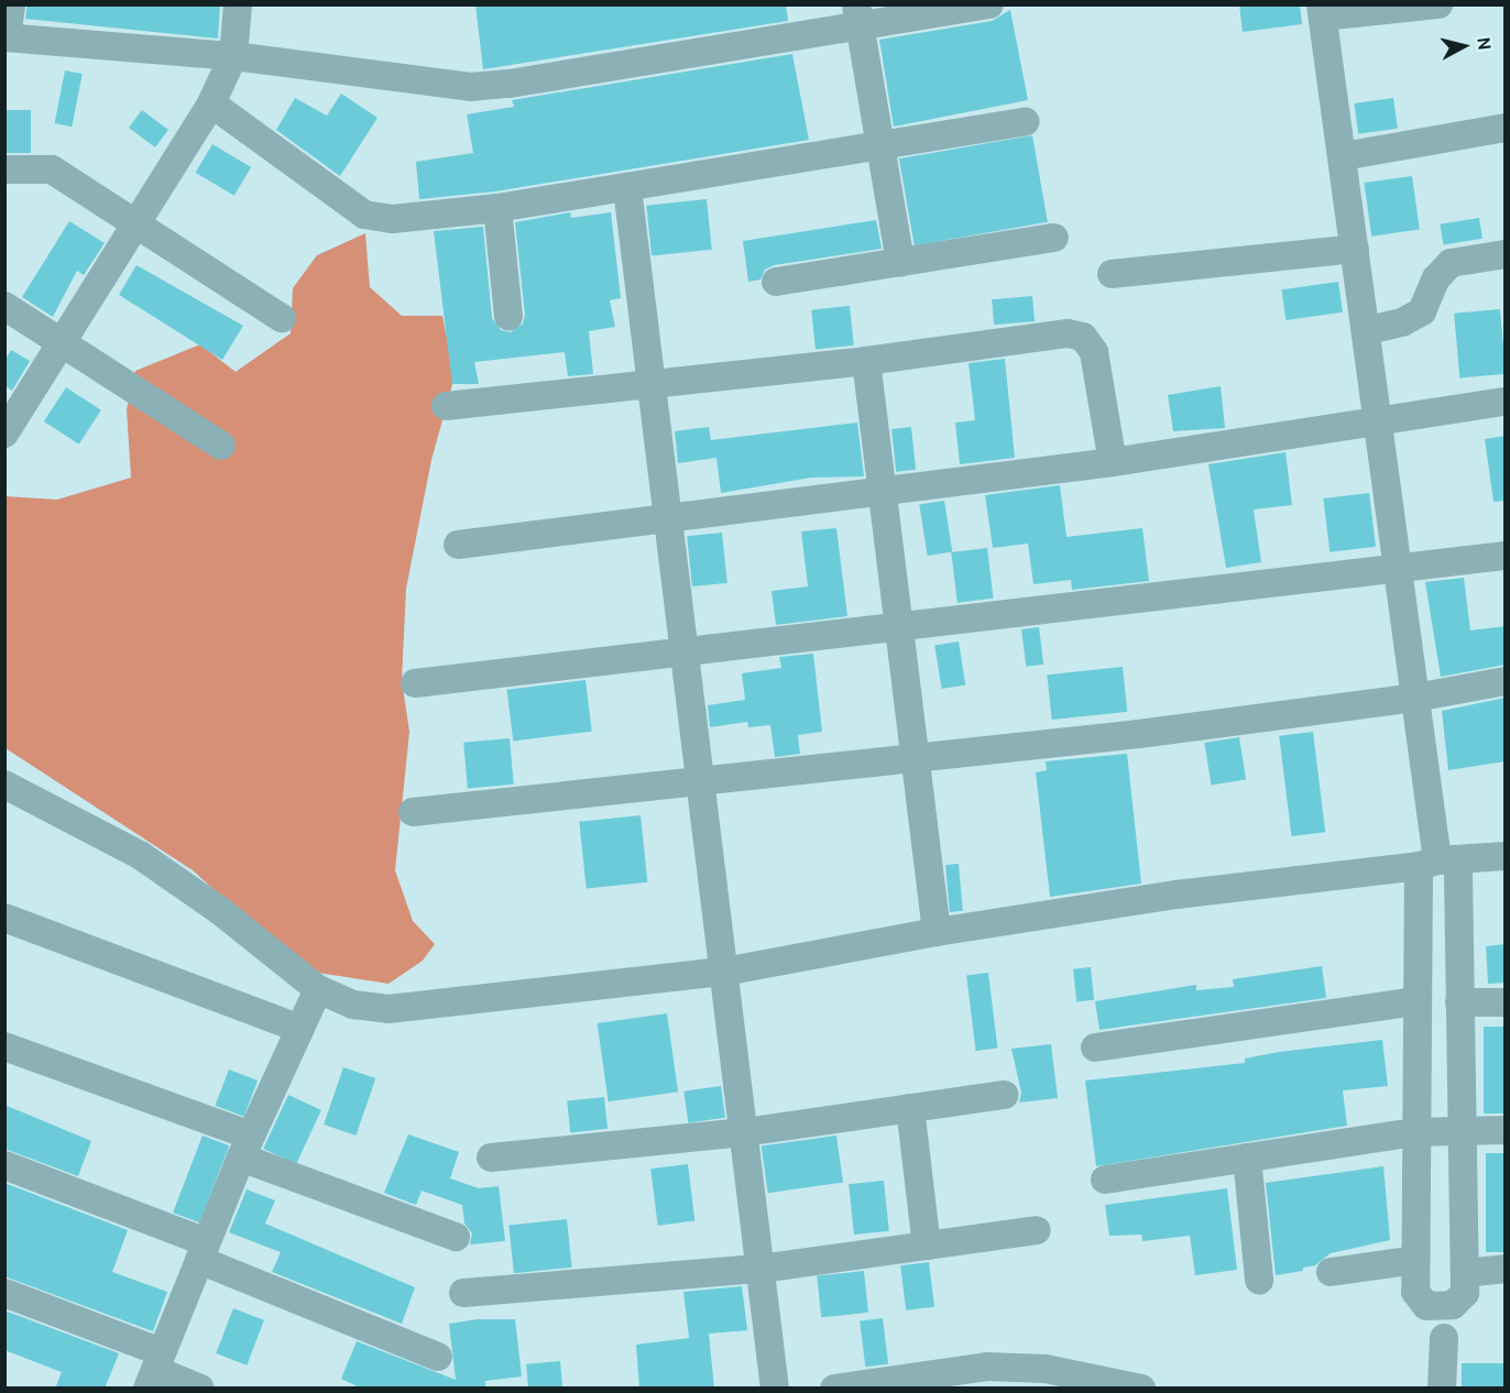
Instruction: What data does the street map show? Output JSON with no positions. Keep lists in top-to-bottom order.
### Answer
{
  "north": "right"
}
